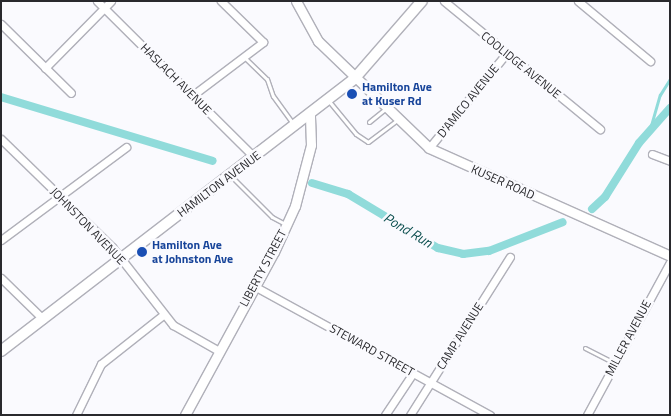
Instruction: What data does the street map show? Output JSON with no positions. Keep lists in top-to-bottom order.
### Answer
{
  "streets": {
    "main road": ["HAMILTON AVENUE"],
    "street": [
      "COOLIDGE AVENUE",
      "HASLACH AVENUE",
      "D'AMICO AVENUE",
      "KUSER ROAD",
      "JOHNSTON AVENUE",
      "LIBERTY STREET",
      "CAMP AVENUE",
      "MILLER AVENUE",
      "STEWARD STREET"
    ]
  },
  "crossings": [
    ["COOLIDGE AVENUE", "D'AMICO AVENUE"],
    ["HASLACH AVENUE", "HAMILTON AVENUE"],
    ["D'AMICO AVENUE", "KUSER ROAD"],
    ["KUSER ROAD", "HAMILTON AVENUE"],
    ["HAMILTON AVENUE", "JOHNSTON AVENUE"],
    ["HAMILTON AVENUE", "LIBERTY STREET"],
    ["JOHNSTON AVENUE", "LIBERTY STREET"],
    ["LIBERTY STREET", "STEWARD STREET"],
    ["CAMP AVENUE", "STEWARD STREET"]
  ],
  "water": ["Pond Run"],
  "places": ["Hamilton Ave at Kuser Rd", "Hamilton Ave at Johnston Ave"]
}
